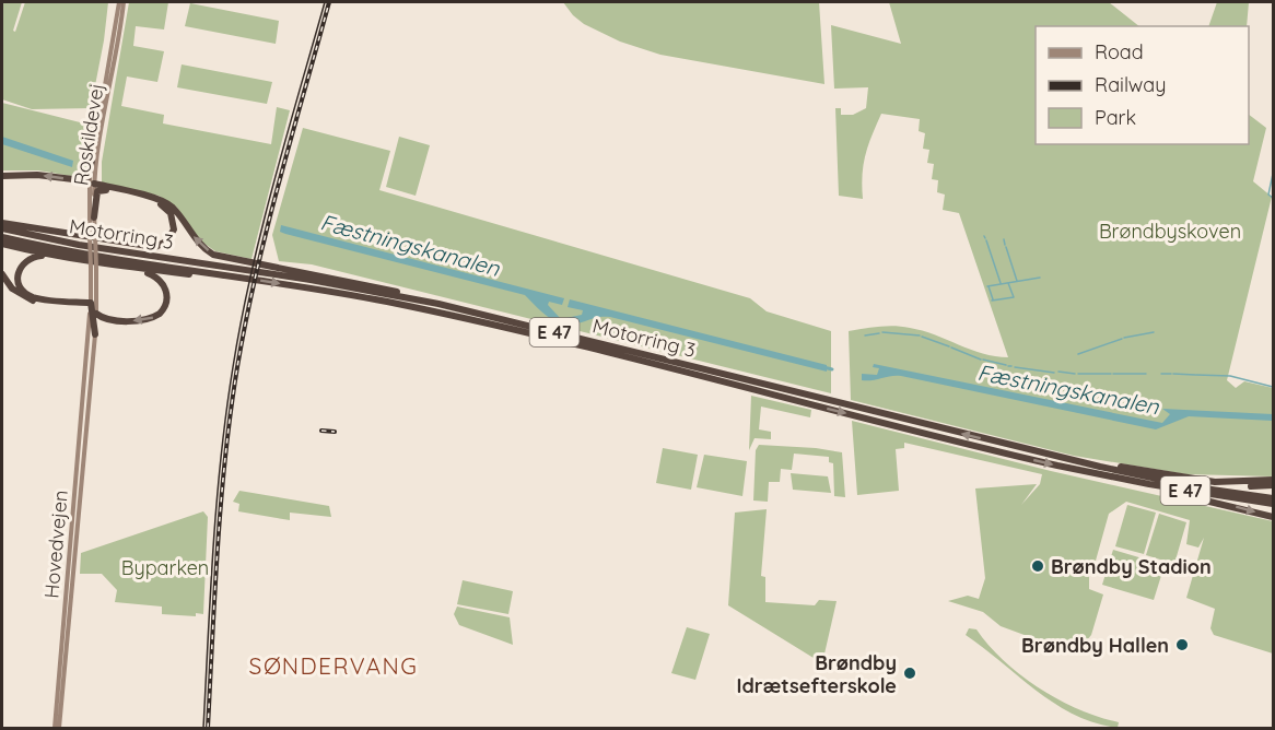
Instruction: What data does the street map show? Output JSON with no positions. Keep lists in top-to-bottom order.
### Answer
{
  "streets": {
    "highway": ["Motorring 3", "E 47"],
    "main road": ["Roskildevej", "Hovedvejen"]
  },
  "crossings": [
    ["Roskildevej", "Hovedvejen"]
  ],
  "districts": ["SØNDERVANG"],
  "water": ["Fæstningskanalen"],
  "parks": ["Brøndbyskoven", "Byparken"],
  "places": ["Brøndby Stadion", "Brøndby Hallen", "Brøndby Idrætsefterskole"],
  "legend": ["Road", "Railway", "Park"]
}
